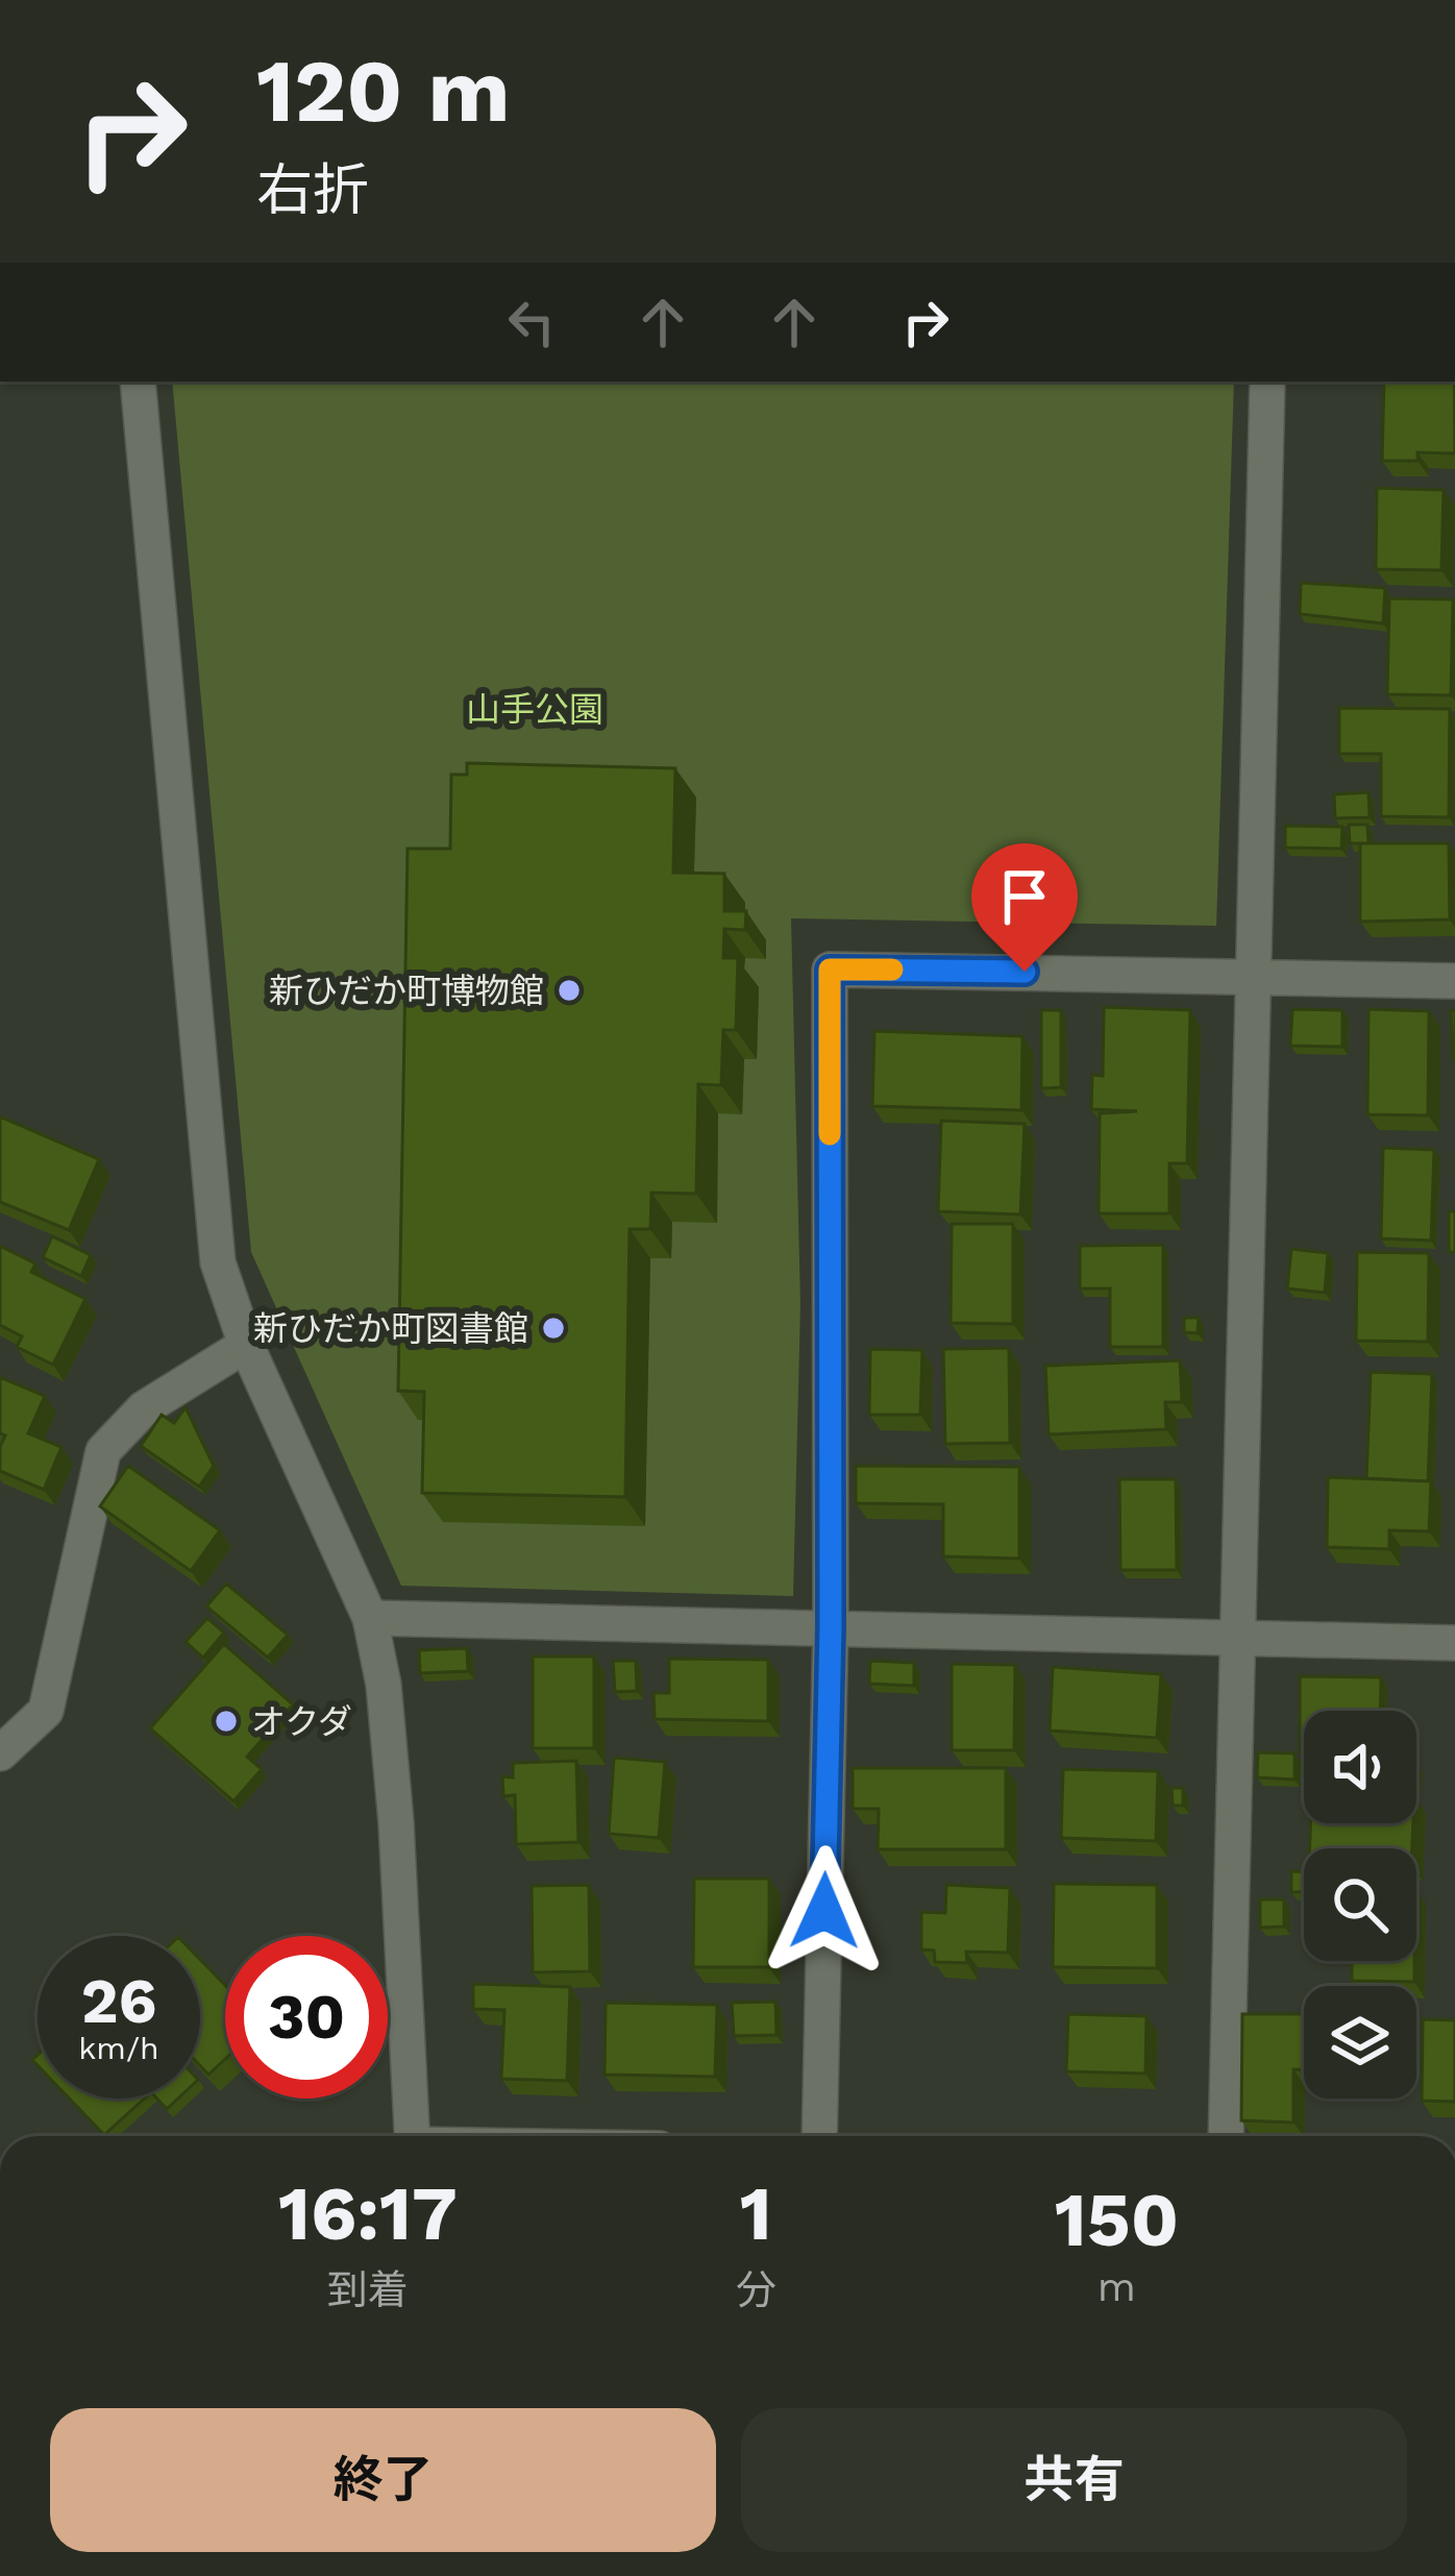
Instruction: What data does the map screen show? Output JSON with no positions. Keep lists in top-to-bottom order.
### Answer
{
  "parks": ["山手公園"],
  "places": ["新ひだか町博物館", "新ひだか町図書館", "オクダ"],
  "page": {
    "turn": ["120 m", "右折"],
    "speed": "26 km/h",
    "limit": "30",
    "eta": [
      "16:17",
      "到着",
      "1",
      "分",
      "150",
      "m"
    ],
    "buttons": ["終了", "共有"]
  }
}
